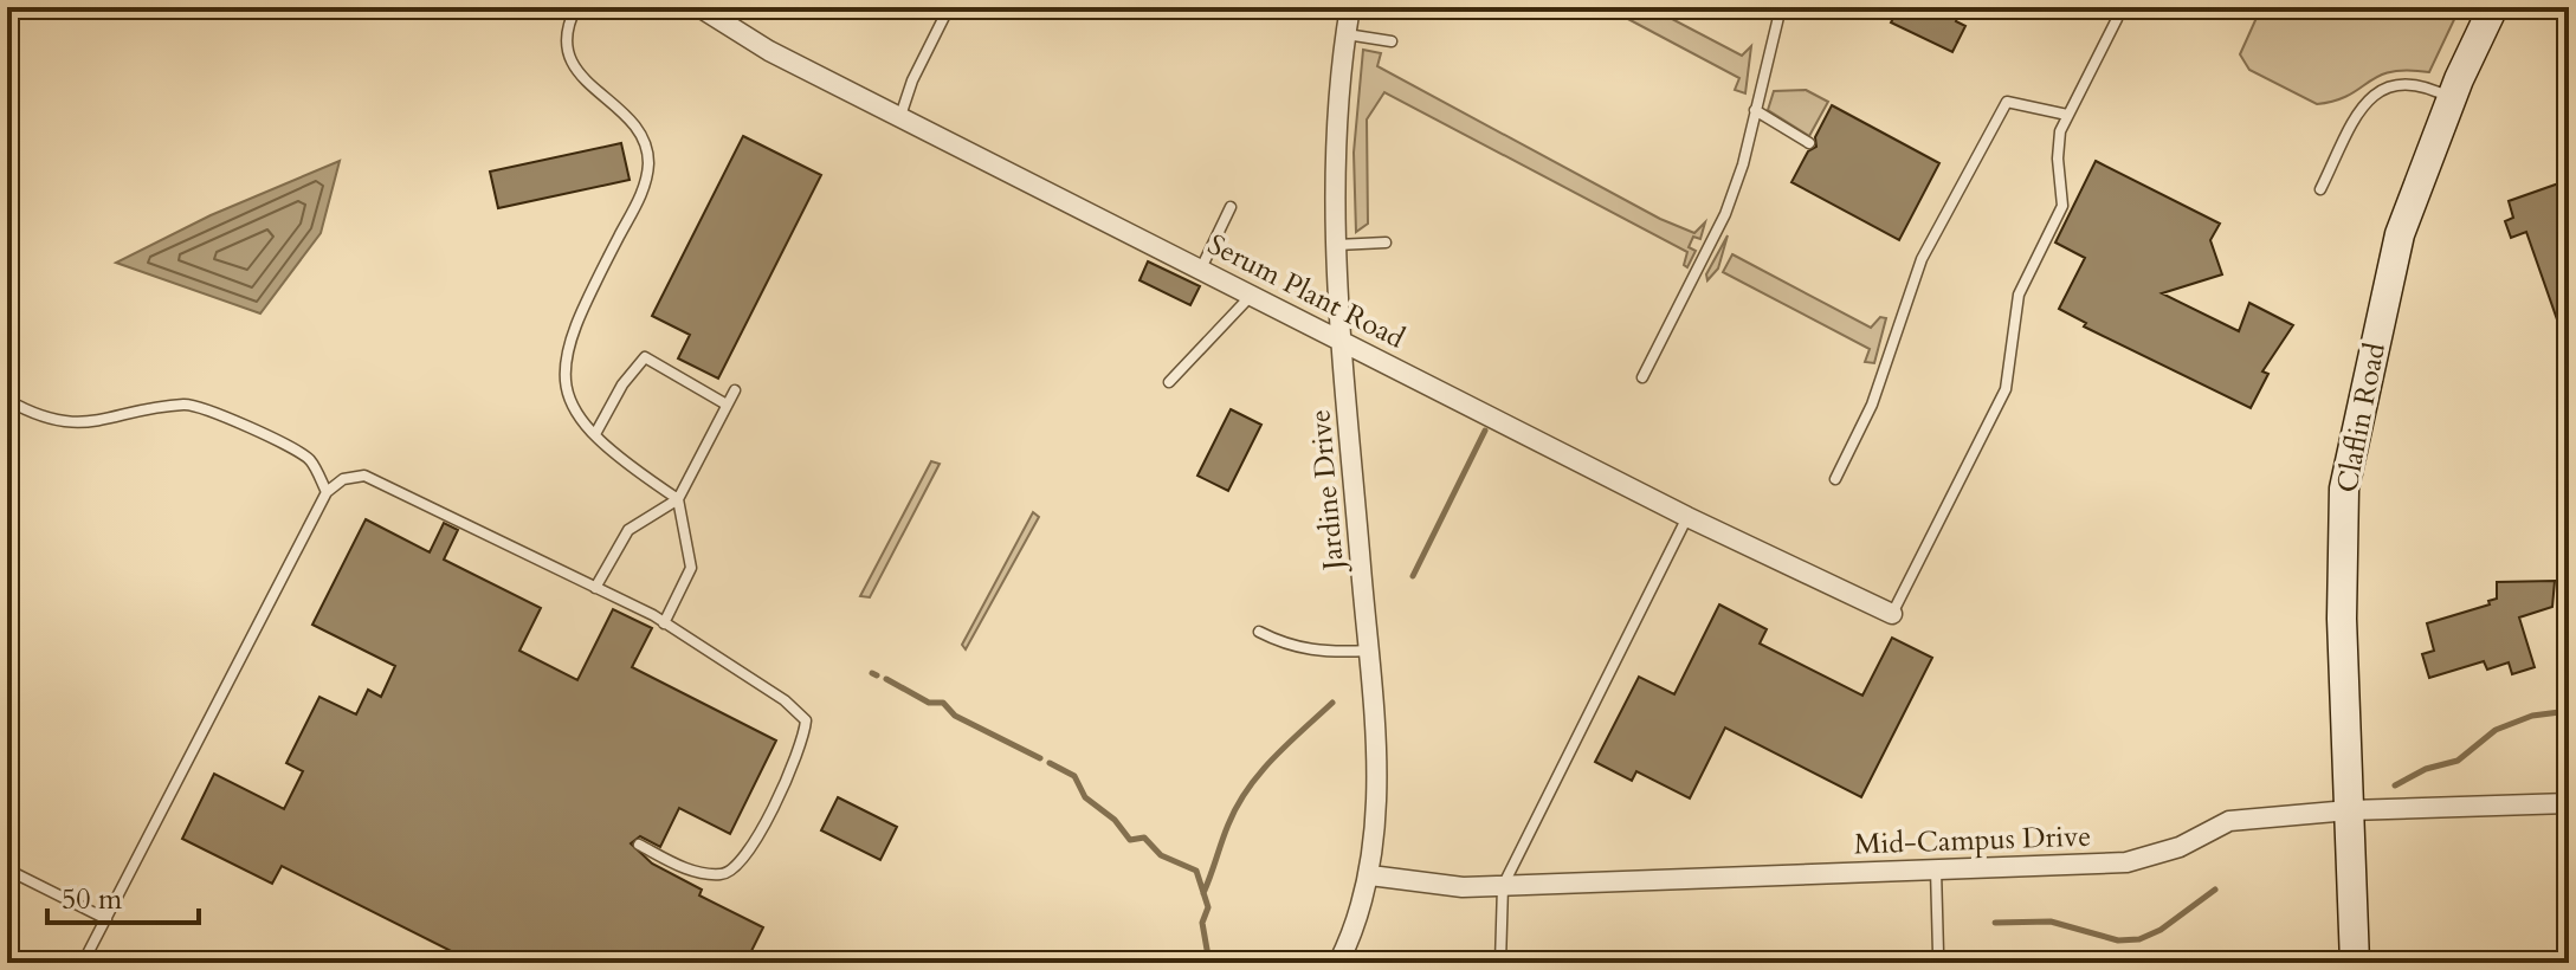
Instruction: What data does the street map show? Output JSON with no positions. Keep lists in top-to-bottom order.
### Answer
{
  "streets": {
    "street": [
      "Serum Plant Road",
      "Claflin Road",
      "Jardine Drive",
      "Mid-Campus Drive"
    ]
  },
  "crossings": [
    ["Serum Plant Road", "Jardine Drive"],
    ["Claflin Road", "Mid-Campus Drive"],
    ["Jardine Drive", "Mid-Campus Drive"]
  ],
  "scale_bar": "50 m"
}
